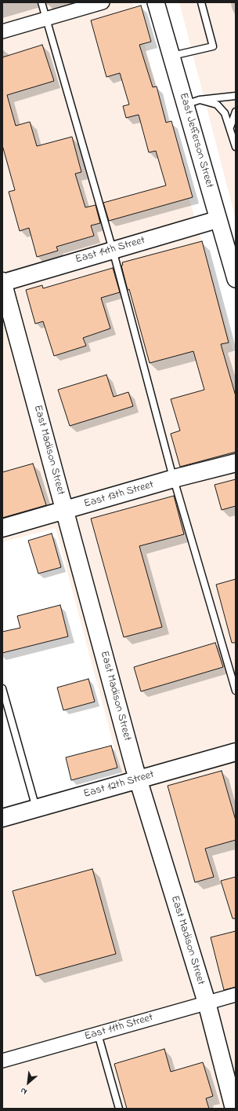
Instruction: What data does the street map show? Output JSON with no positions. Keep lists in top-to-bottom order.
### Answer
{
  "streets": {
    "main road": ["East Madison Street", "East 13th Street", "East 12th Street"],
    "street": ["East Jefferson Street", "East 14th Street", "East 11th Street"]
  },
  "crossings": [
    ["East Jefferson Street", "East 14th Street"],
    ["East 14th Street", "East Madison Street"],
    ["East Madison Street", "East 13th Street"],
    ["East Madison Street", "East 12th Street"],
    ["East Madison Street", "East 11th Street"]
  ],
  "north": "bottom left"
}
